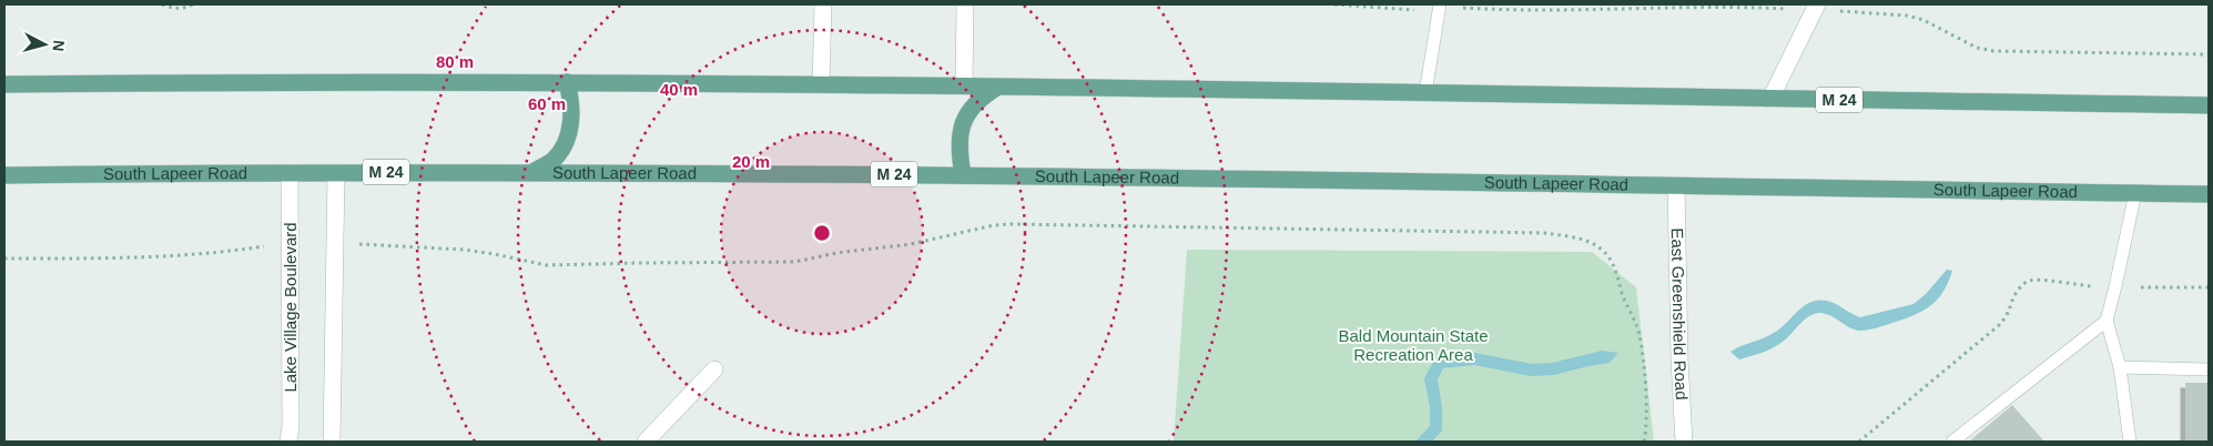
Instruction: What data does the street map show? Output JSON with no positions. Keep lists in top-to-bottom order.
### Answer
{
  "streets": {
    "main road": ["M 24", "South Lapeer Road"],
    "street": ["Lake Village Boulevard", "East Greenshield Road"]
  },
  "crossings": [
    ["South Lapeer Road", "Lake Village Boulevard"],
    ["South Lapeer Road", "East Greenshield Road"]
  ],
  "parks": ["Bald Mountain State Recreation Area"],
  "north": "right",
  "rings": [
    "80 m",
    "40 m",
    "60 m",
    "20 m"
  ]
}
